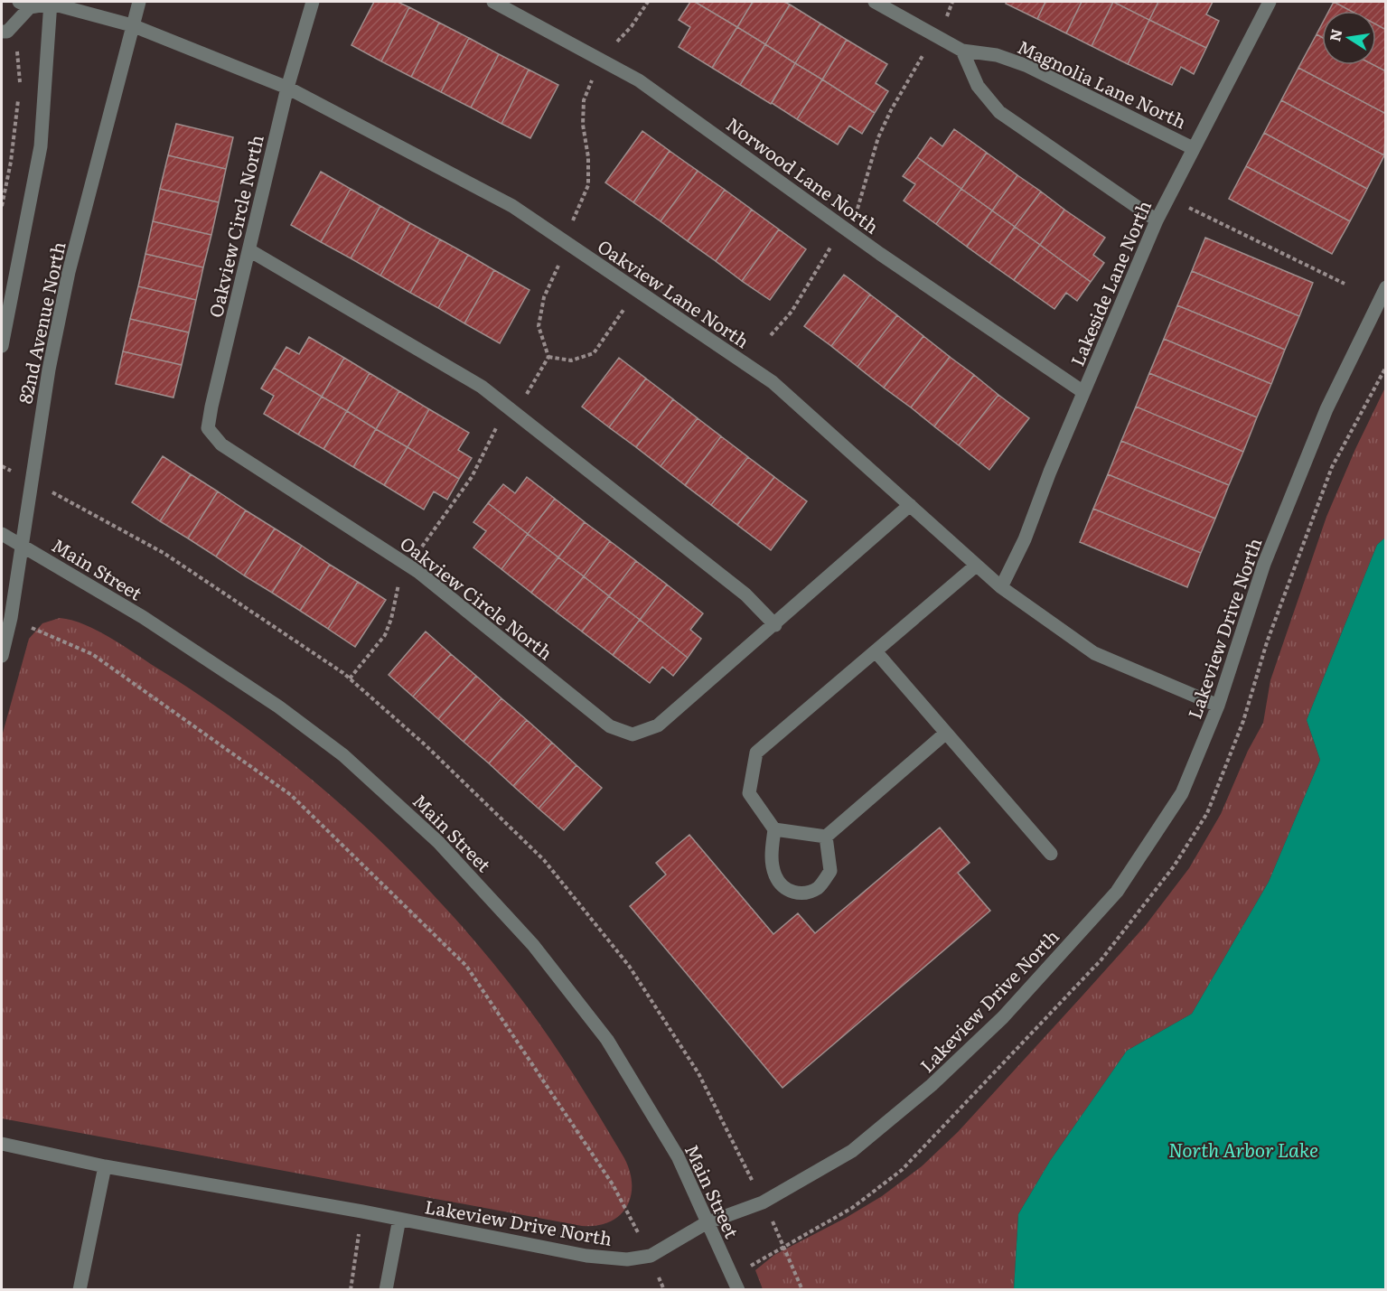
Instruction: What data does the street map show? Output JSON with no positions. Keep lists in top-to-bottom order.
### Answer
{
  "streets": {
    "street": [
      "Magnolia Lane North",
      "Norwood Lane North",
      "Oakview Circle North",
      "Lakeside Lane North",
      "Oakview Lane North",
      "82nd Avenue North",
      "Main Street",
      "Lakeview Drive North"
    ]
  },
  "crossings": [
    ["Magnolia Lane North", "Lakeside Lane North"],
    ["Norwood Lane North", "Lakeside Lane North"],
    ["Oakview Circle North", "Oakview Lane North"],
    ["Lakeside Lane North", "Oakview Lane North"],
    ["Oakview Lane North", "82nd Avenue North"],
    ["Oakview Lane North", "Lakeview Drive North"],
    ["82nd Avenue North", "Main Street"],
    ["Main Street", "Lakeview Drive North"]
  ],
  "water": ["North Arbor Lake"],
  "north": "left"
}
